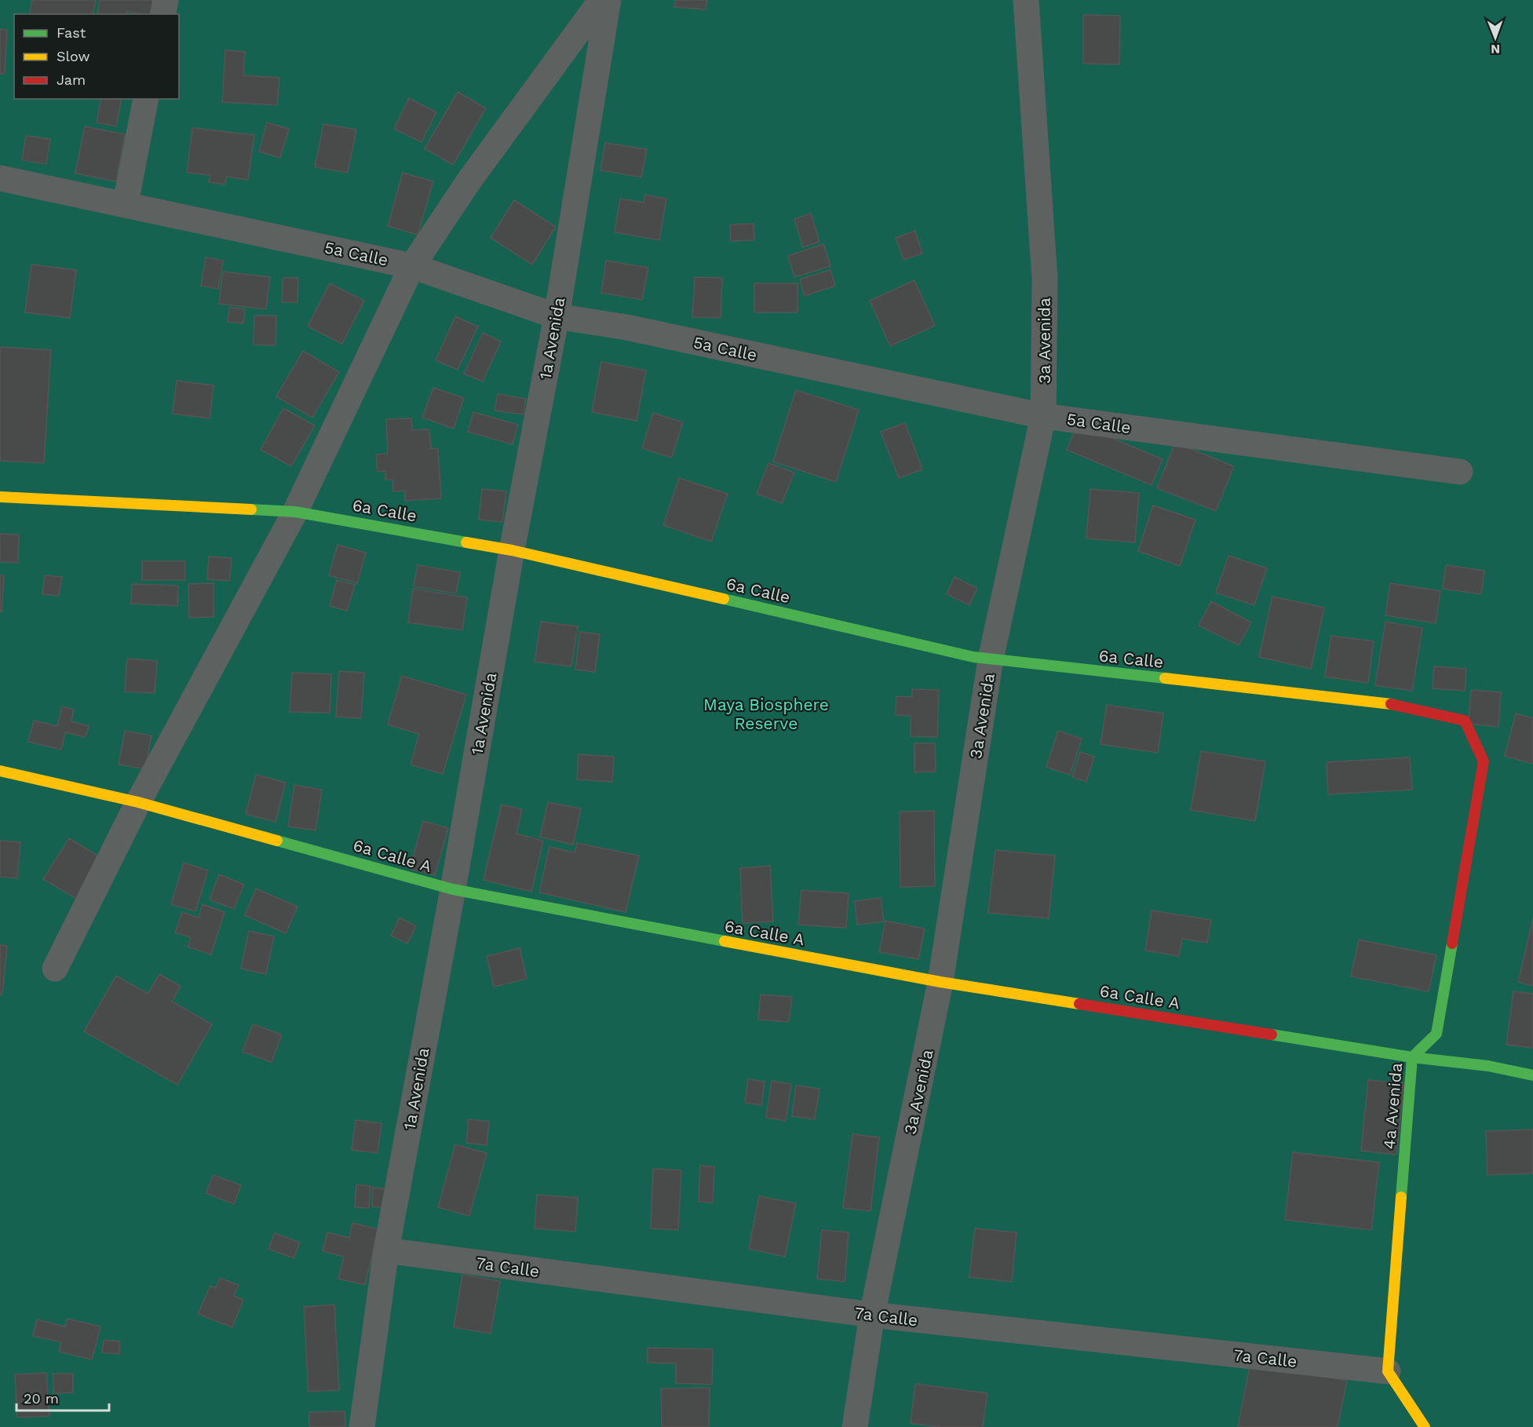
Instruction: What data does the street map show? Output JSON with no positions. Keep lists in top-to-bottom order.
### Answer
{
  "streets": {
    "street": [
      "5a Calle",
      "1a Avenida",
      "3a Avenida",
      "6a Calle",
      "6a Calle A",
      "4a Avenida",
      "7a Calle"
    ]
  },
  "crossings": [
    ["5a Calle", "1a Avenida"],
    ["5a Calle", "3a Avenida"],
    ["1a Avenida", "6a Calle"],
    ["1a Avenida", "6a Calle A"],
    ["1a Avenida", "7a Calle"],
    ["3a Avenida", "6a Calle"],
    ["3a Avenida", "6a Calle A"],
    ["3a Avenida", "7a Calle"],
    ["6a Calle", "4a Avenida"],
    ["6a Calle A", "4a Avenida"],
    ["4a Avenida", "7a Calle"]
  ],
  "parks": ["Maya Biosphere Reserve"],
  "legend": ["Fast", "Slow", "Jam"],
  "scale_bar": "20 m",
  "north": "bottom"
}
